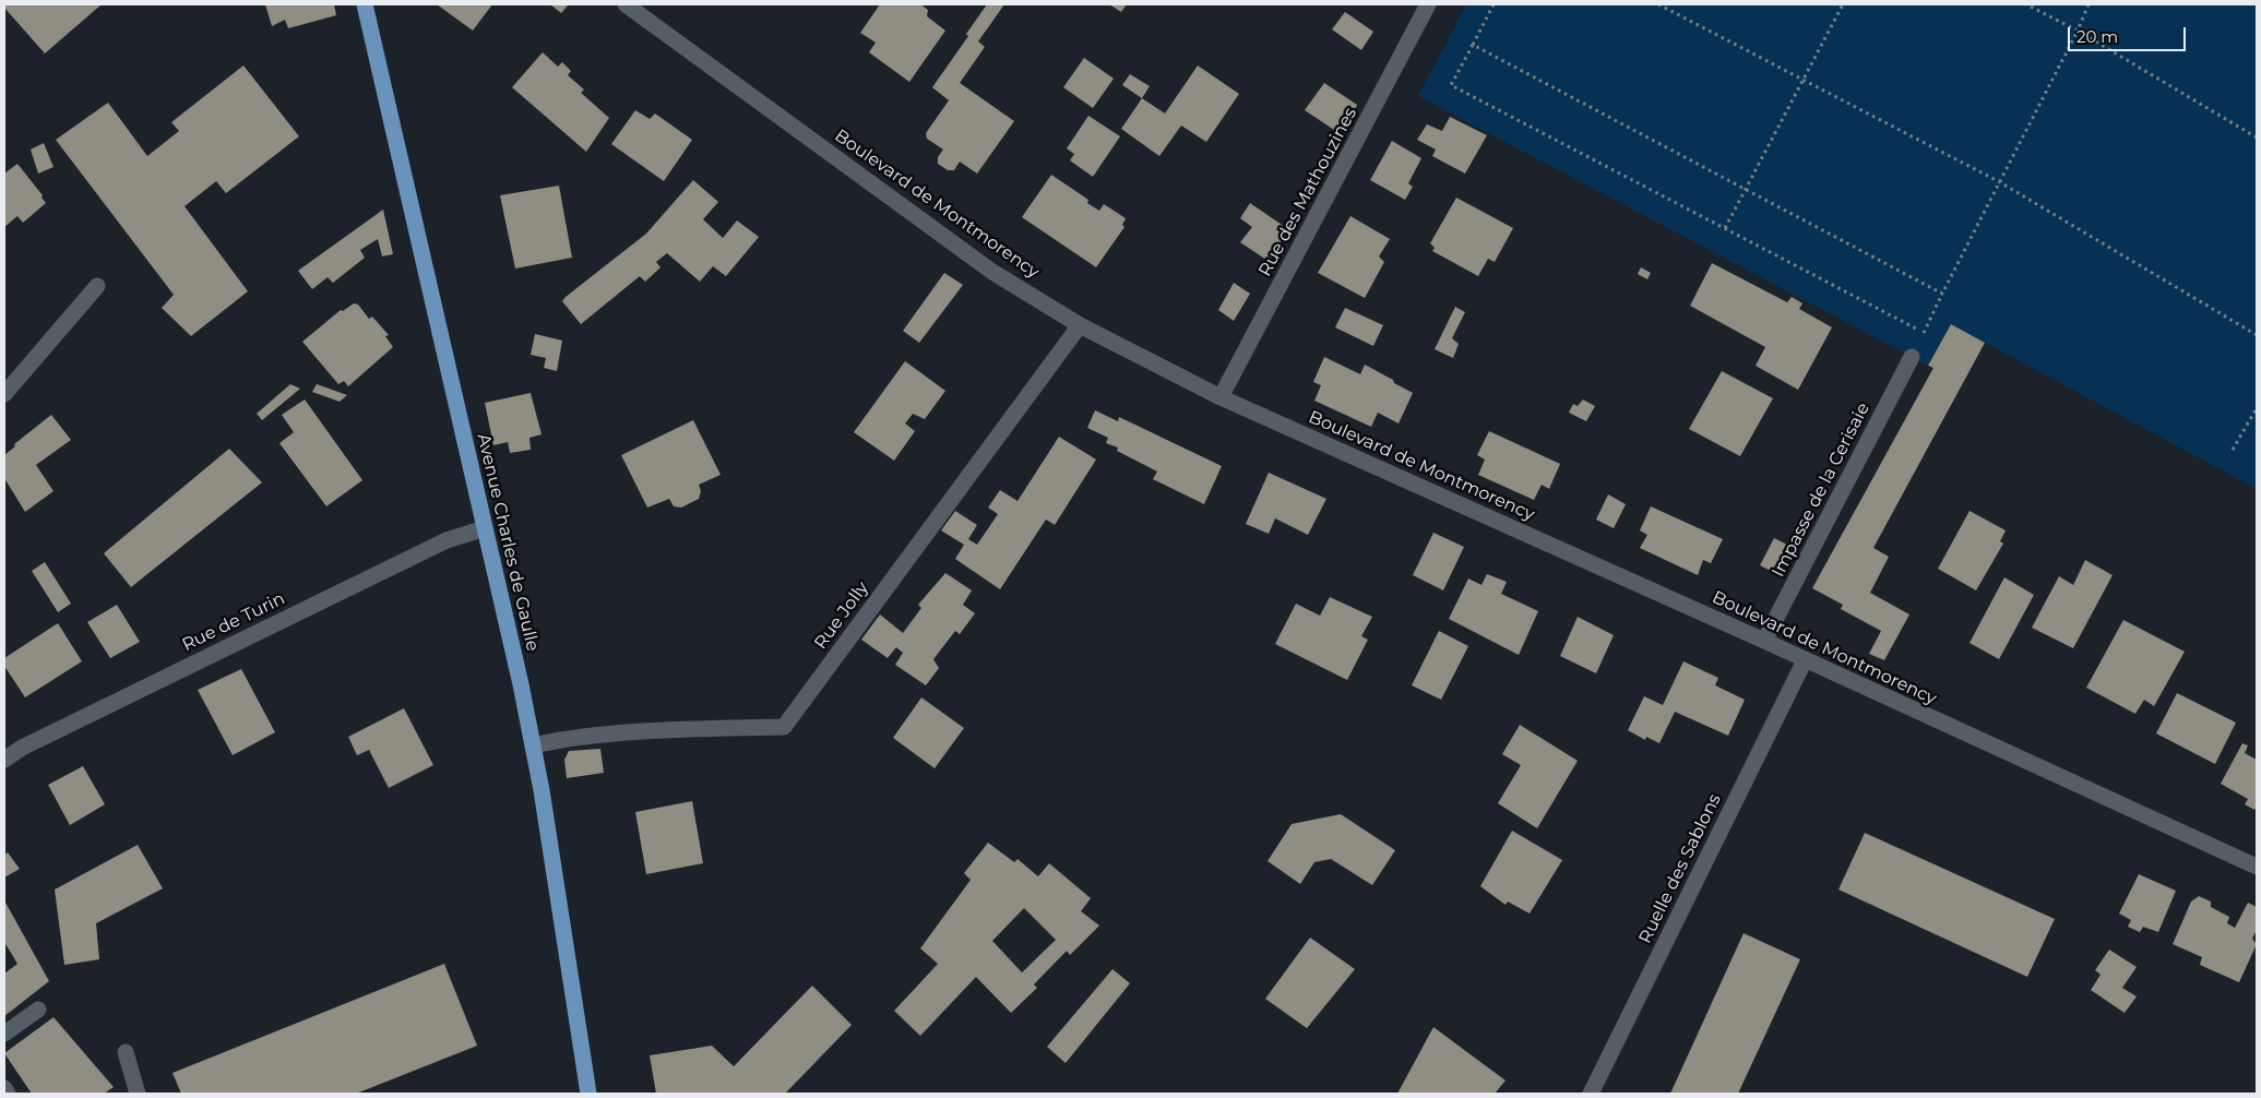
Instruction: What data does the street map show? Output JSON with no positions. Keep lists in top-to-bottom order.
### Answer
{
  "streets": {
    "main road": ["Avenue Charles de Gaulle"],
    "street": [
      "Rue des Mathouzines",
      "Boulevard de Montmorency",
      "Impasse de la Cerisaie",
      "Rue Jolly",
      "Rue de Turin",
      "Ruelle des Sablons"
    ]
  },
  "crossings": [
    ["Rue des Mathouzines", "Boulevard de Montmorency"],
    ["Boulevard de Montmorency", "Impasse de la Cerisaie"],
    ["Boulevard de Montmorency", "Rue Jolly"],
    ["Boulevard de Montmorency", "Ruelle des Sablons"],
    ["Avenue Charles de Gaulle", "Rue Jolly"],
    ["Avenue Charles de Gaulle", "Rue de Turin"]
  ],
  "scale_bar": "20 m"
}
